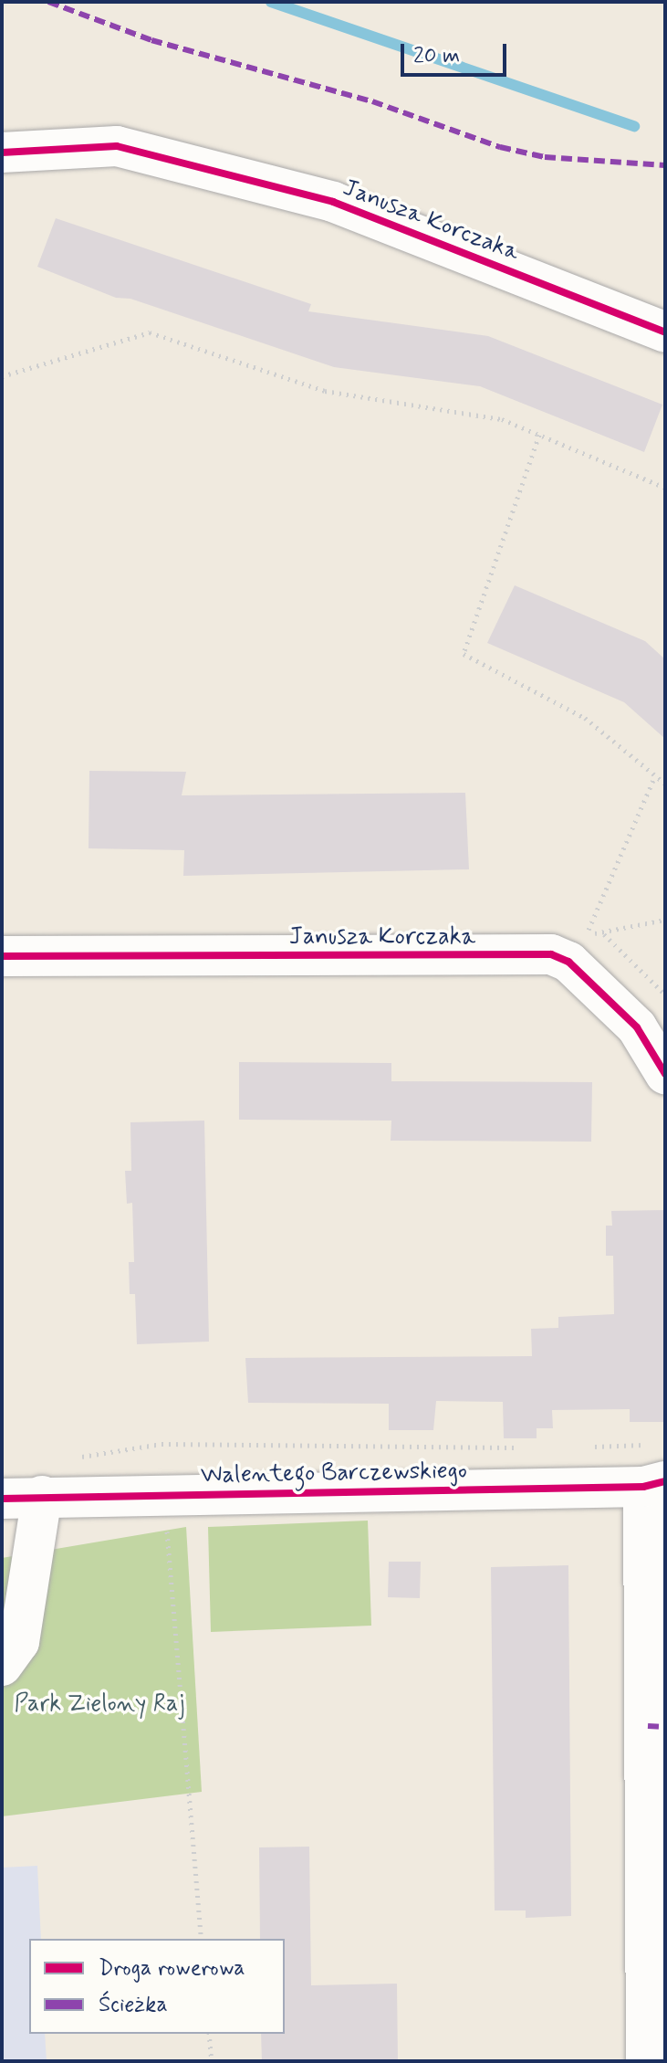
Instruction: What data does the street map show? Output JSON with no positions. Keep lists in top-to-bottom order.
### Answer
{
  "streets": {
    "street": ["Janusza Korczaka", "Walentego Barczewskiego"]
  },
  "parks": ["Park Zielony Raj"],
  "legend": ["Droga rowerowa", "Ścieżka"],
  "scale_bar": "20 m"
}
